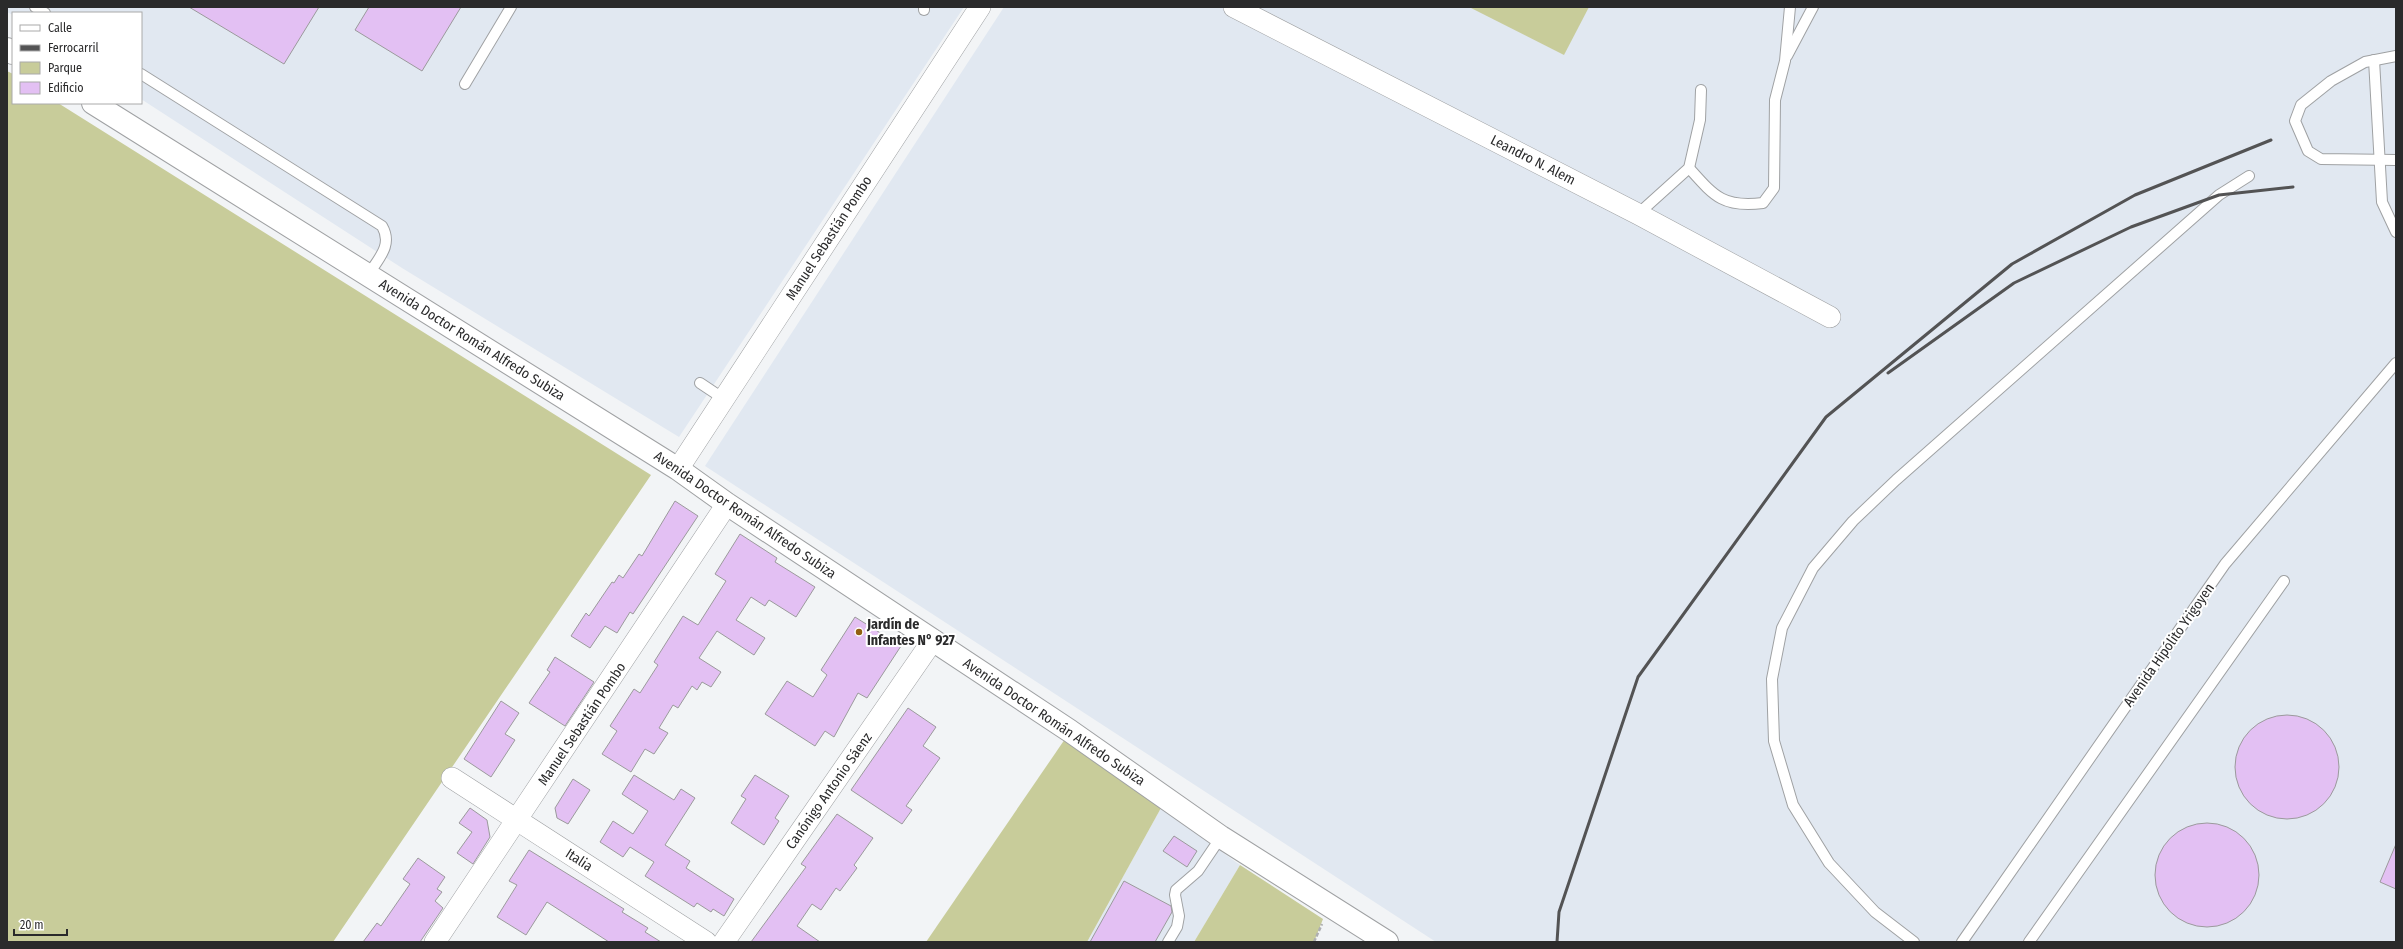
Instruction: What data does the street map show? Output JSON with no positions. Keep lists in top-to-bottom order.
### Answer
{
  "streets": {
    "main road": ["Avenida Doctor Román Alfredo Subiza"],
    "street": [
      "Leandro N. Alem",
      "Manuel Sebastián Pombo",
      "Canónigo Antonio Sáenz",
      "Italia"
    ],
    "lane": ["Avenida Hipólito Yrigoyen"]
  },
  "crossings": [
    ["Manuel Sebastián Pombo", "Avenida Doctor Román Alfredo Subiza"],
    ["Manuel Sebastián Pombo", "Italia"],
    ["Avenida Doctor Román Alfredo Subiza", "Canónigo Antonio Sáenz"]
  ],
  "places": ["Jardín de Infantes N° 927"],
  "legend": [
    "Calle",
    "Ferrocarril",
    "Parque",
    "Edificio"
  ],
  "scale_bar": "20 m"
}
